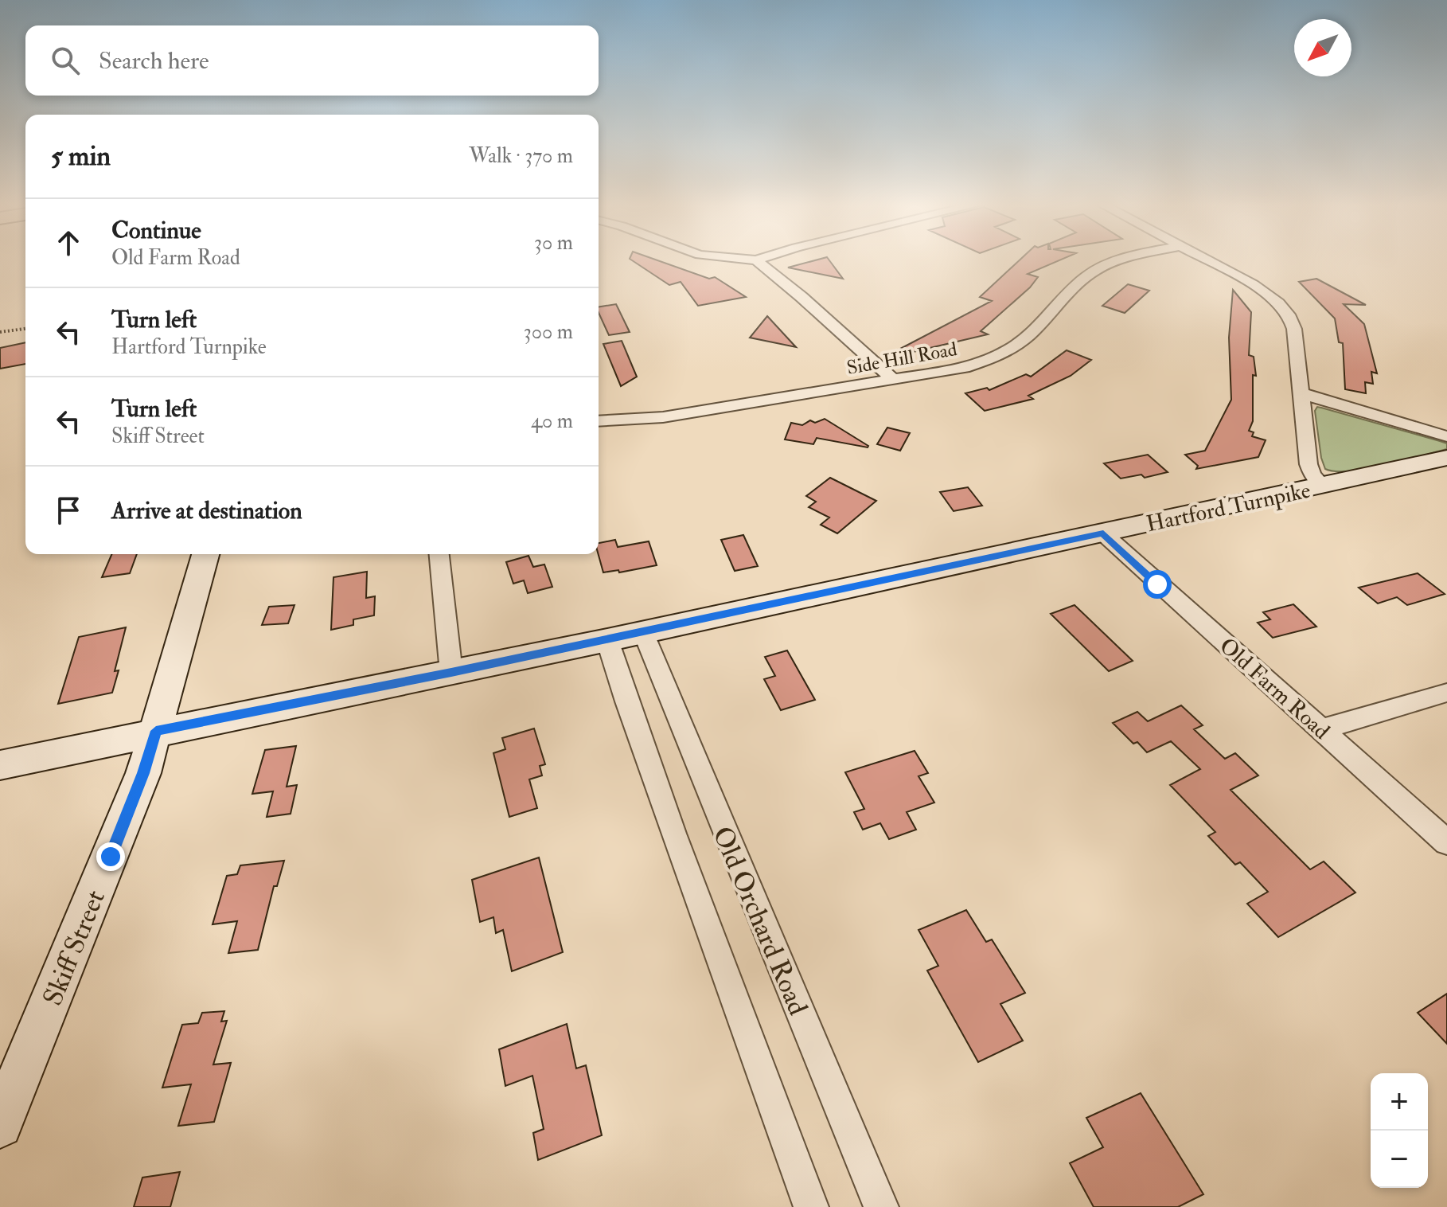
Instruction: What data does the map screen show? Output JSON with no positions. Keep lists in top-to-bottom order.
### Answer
{
  "streets": {
    "main road": ["Hartford Turnpike", "Skiff Street"],
    "street": ["Side Hill Road", "Old Farm Road", "Old Orchard Road"]
  },
  "crossings": [
    ["Hartford Turnpike", "Old Farm Road"],
    ["Hartford Turnpike", "Old Orchard Road"],
    ["Hartford Turnpike", "Skiff Street"]
  ],
  "north": "bottom left",
  "page": {
    "search": "Search here",
    "heading": ["5 min", "Walk · 370 m"],
    "list": [
      ["Continue", "Old Farm Road", "30 m"],
      ["Turn left", "Hartford Turnpike", "300 m"],
      ["Turn left", "Skiff Street", "40 m"],
      "Arrive at destination"
    ],
    "map_buttons": ["+", "−"]
  }
}
